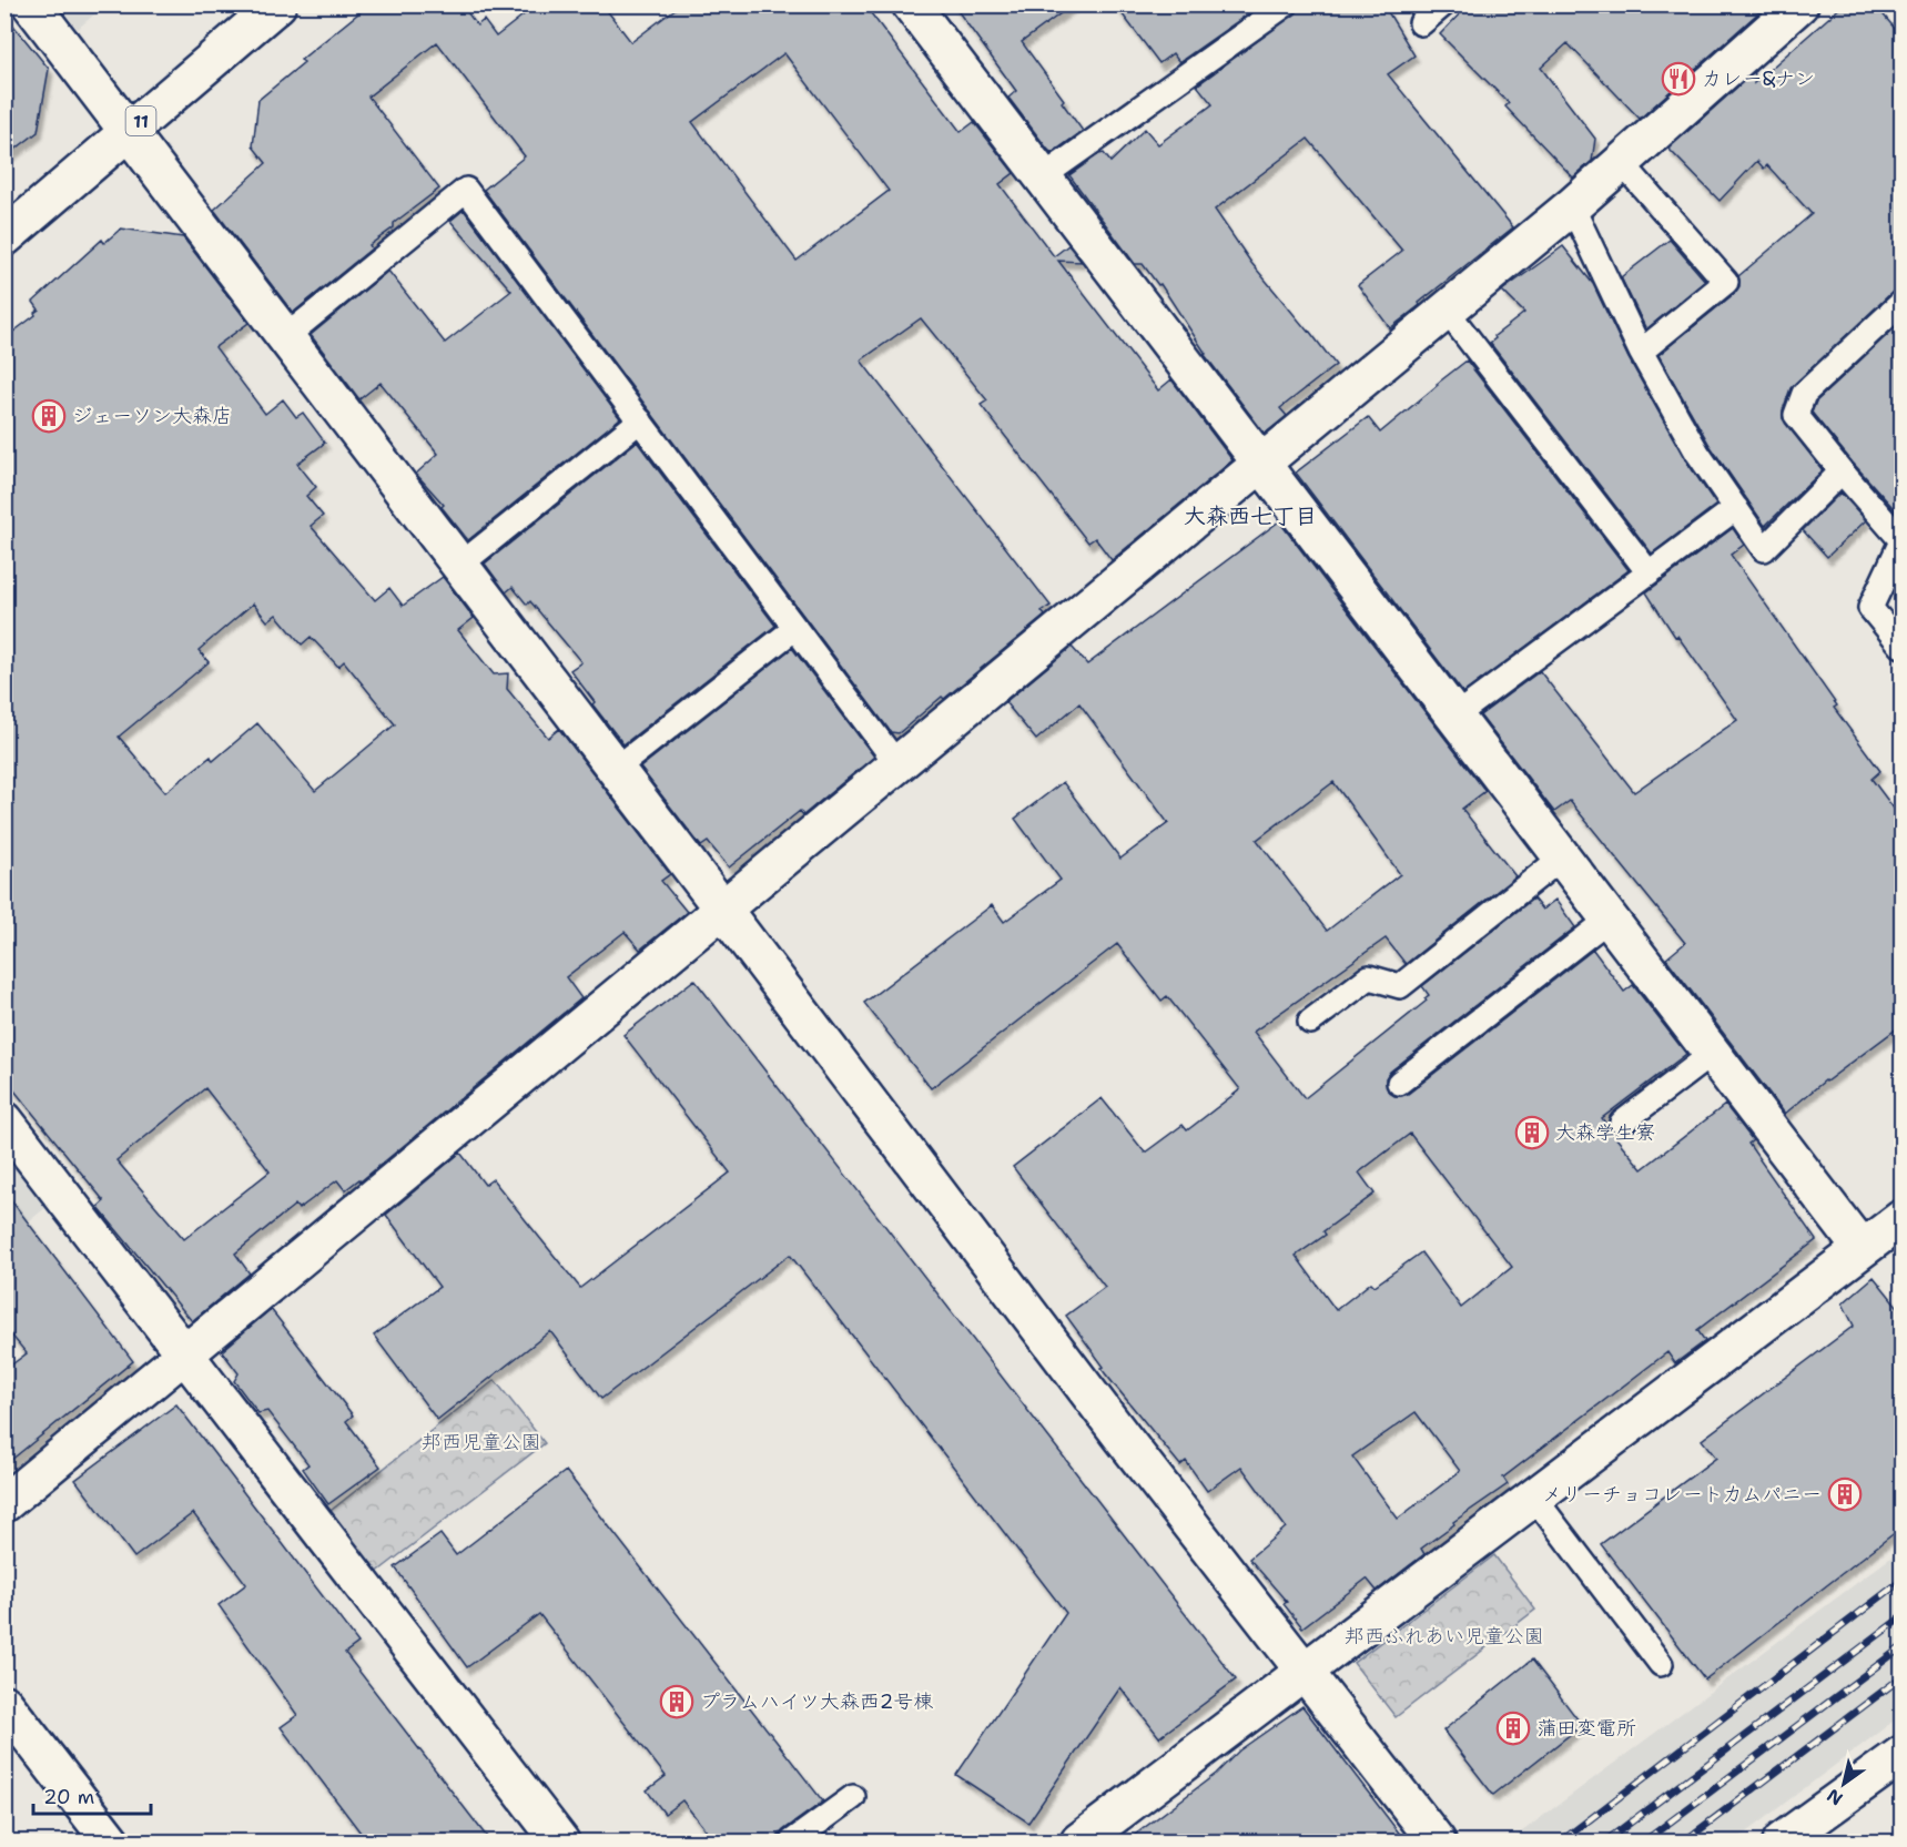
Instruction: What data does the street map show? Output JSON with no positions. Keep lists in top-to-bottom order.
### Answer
{
  "streets": {
    "street": ["11"]
  },
  "districts": ["大森西七丁目"],
  "parks": ["邦西児童公園", "邦西ふれあい児童公園"],
  "places": {
    "restaurant": ["カレー&ナン"],
    "building": [
      "ジェーソン大森店",
      "大森学生寮",
      "メリーチョコレートカムパニー",
      "プラムハイツ大森西2号棟",
      "蒲田変電所"
    ]
  },
  "scale_bar": "20 m",
  "north": "bottom left"
}
